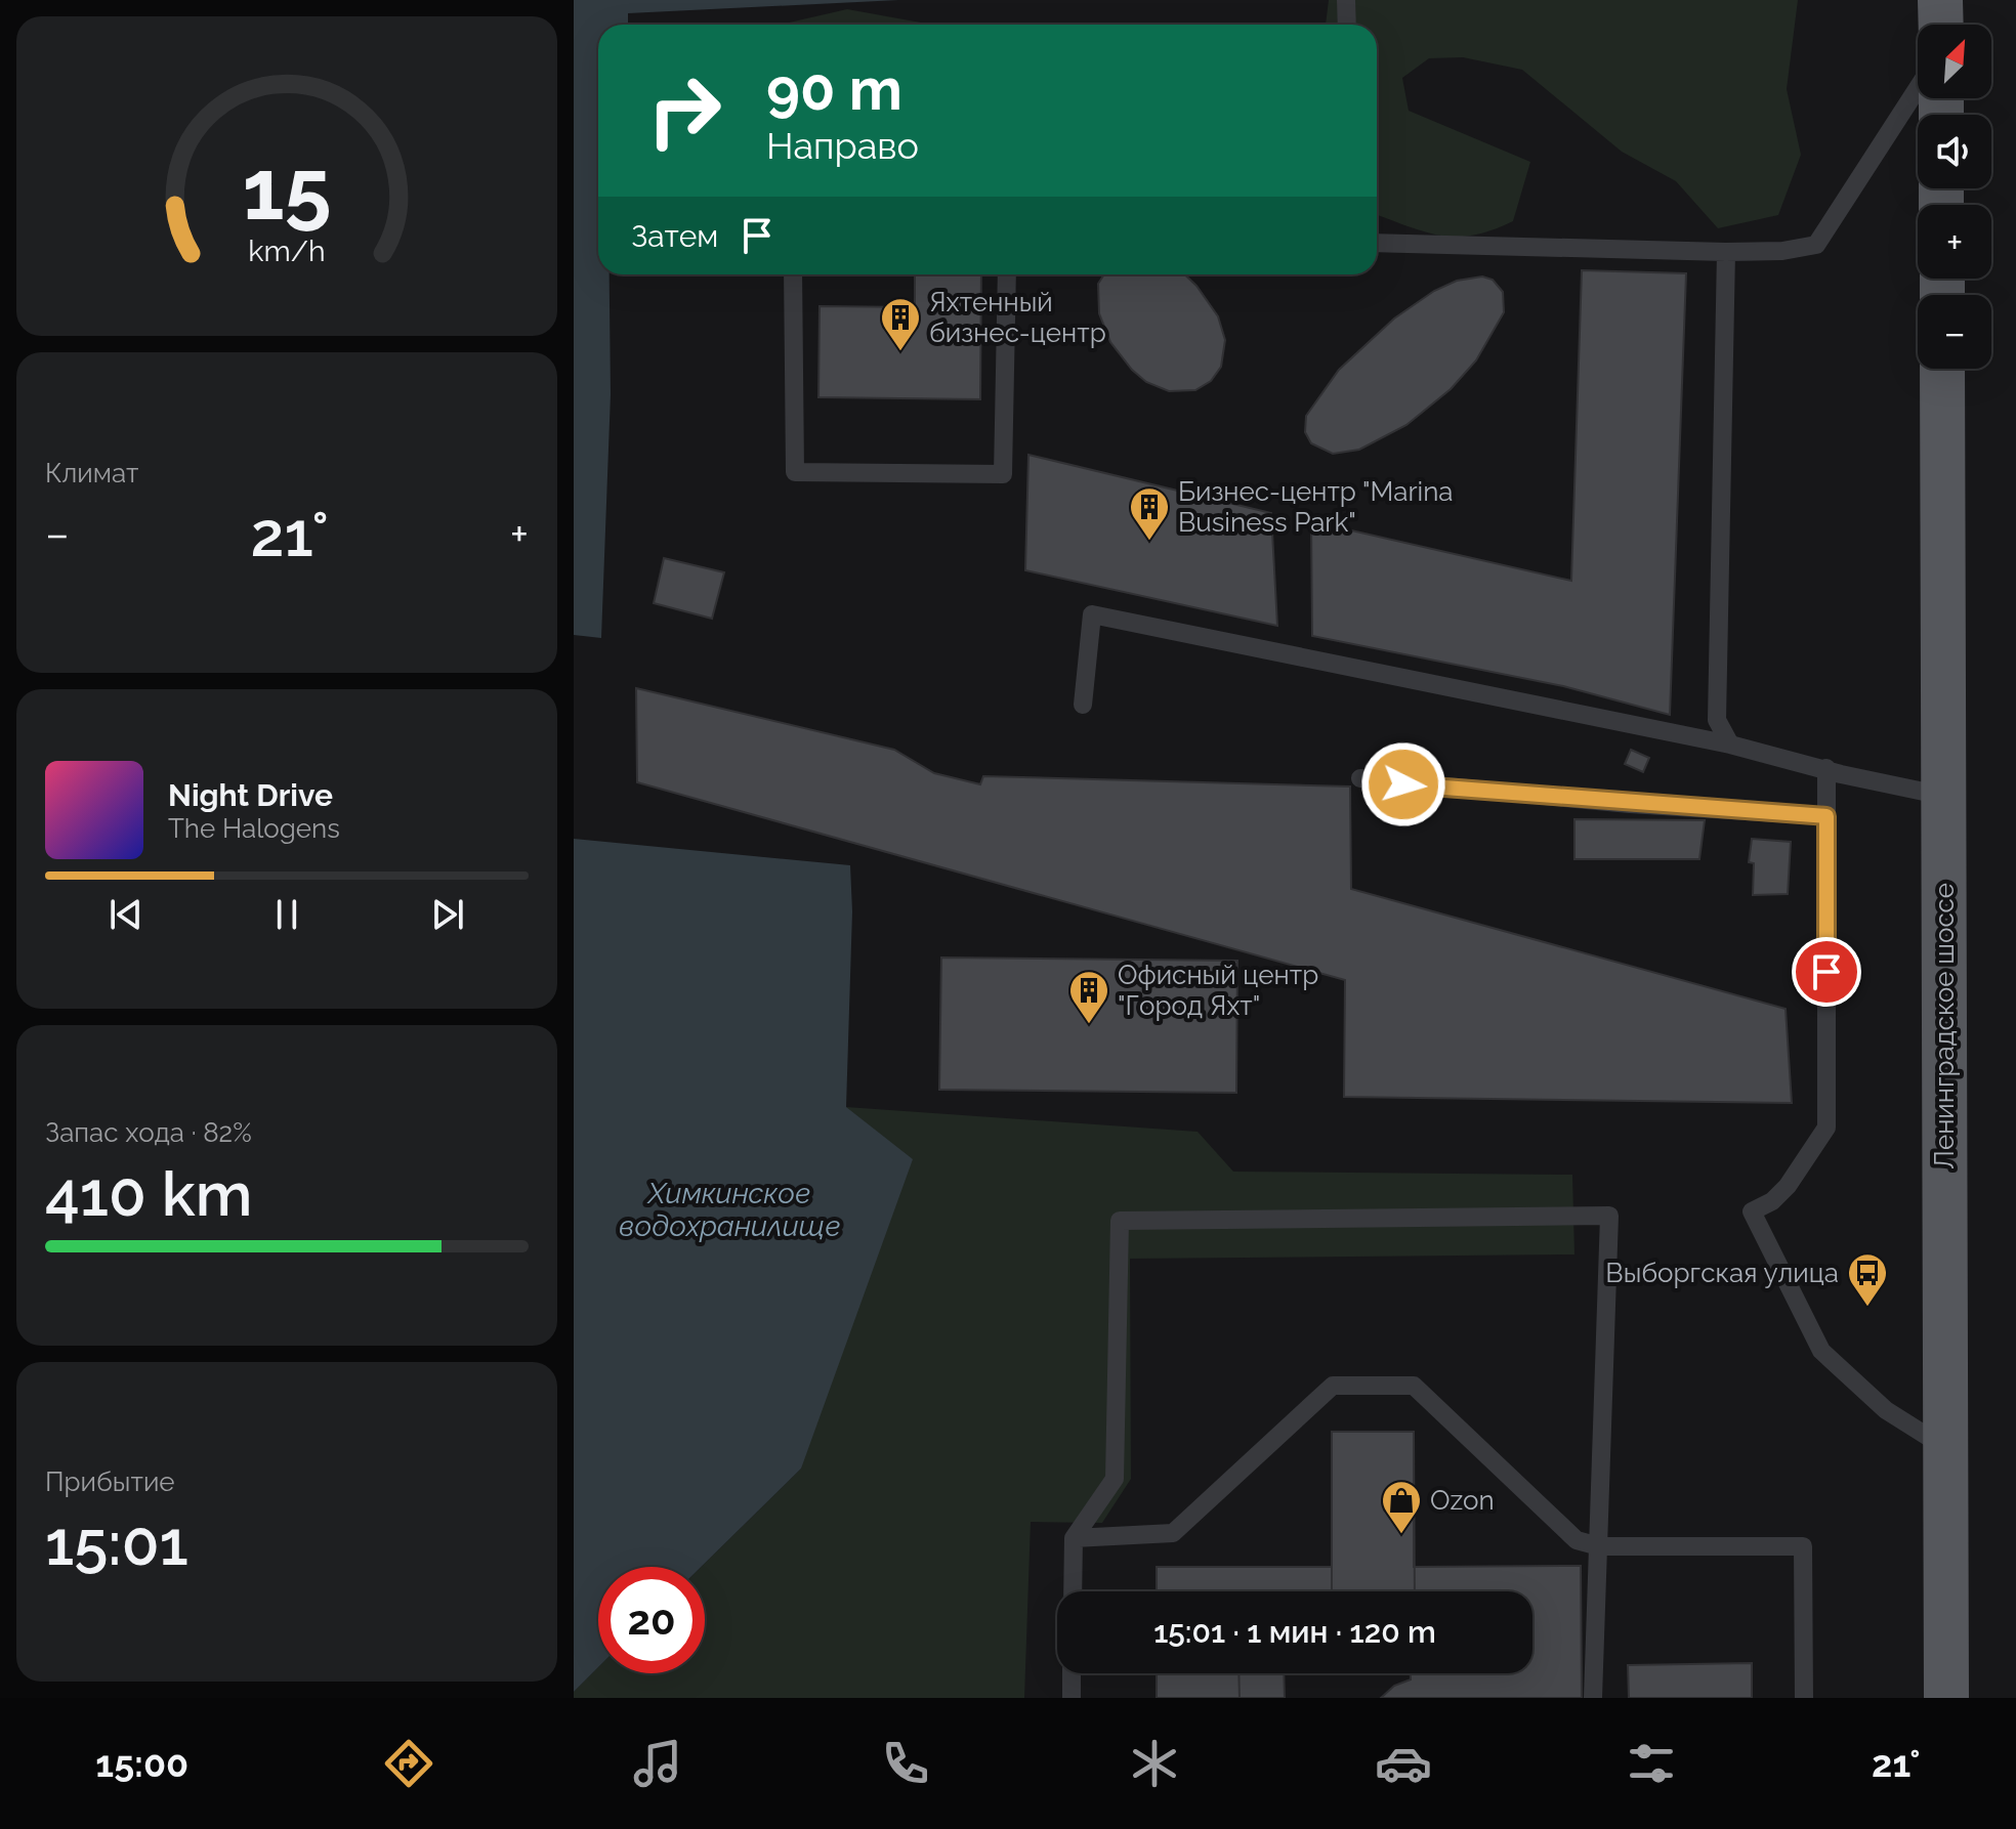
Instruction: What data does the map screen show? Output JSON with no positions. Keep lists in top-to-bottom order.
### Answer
{
  "streets": {
    "main road": ["Ленинградское шоссе"]
  },
  "water": ["Химкинское водохранилище"],
  "places": {
    "building": ["Яхтенный бизнес-центр", "Бизнес-центр \"Marina Business Park\"", "Офисный центр \"Город Яхт\""],
    "bus stop": ["Выборгская улица"],
    "shop": ["Ozon"]
  },
  "north": "top right",
  "page": {
    "map_buttons": ["+", "−"],
    "turn": ["90 m", "Направо"],
    "then": "Затем",
    "tile": [
      "Климат",
      ["Запас хода · 82%", "410 km"],
      ["Прибытие", "15:01"]
    ],
    "heat": ["−", "21°", "+"],
    "song": ["Night Drive", "The Halogens"],
    "limit": "20",
    "trip": "15:01 · 1 мин · 120 m",
    "tabs": ["15:00", "21°"],
    "gauge": ["15", "km/h"]
  }
}
